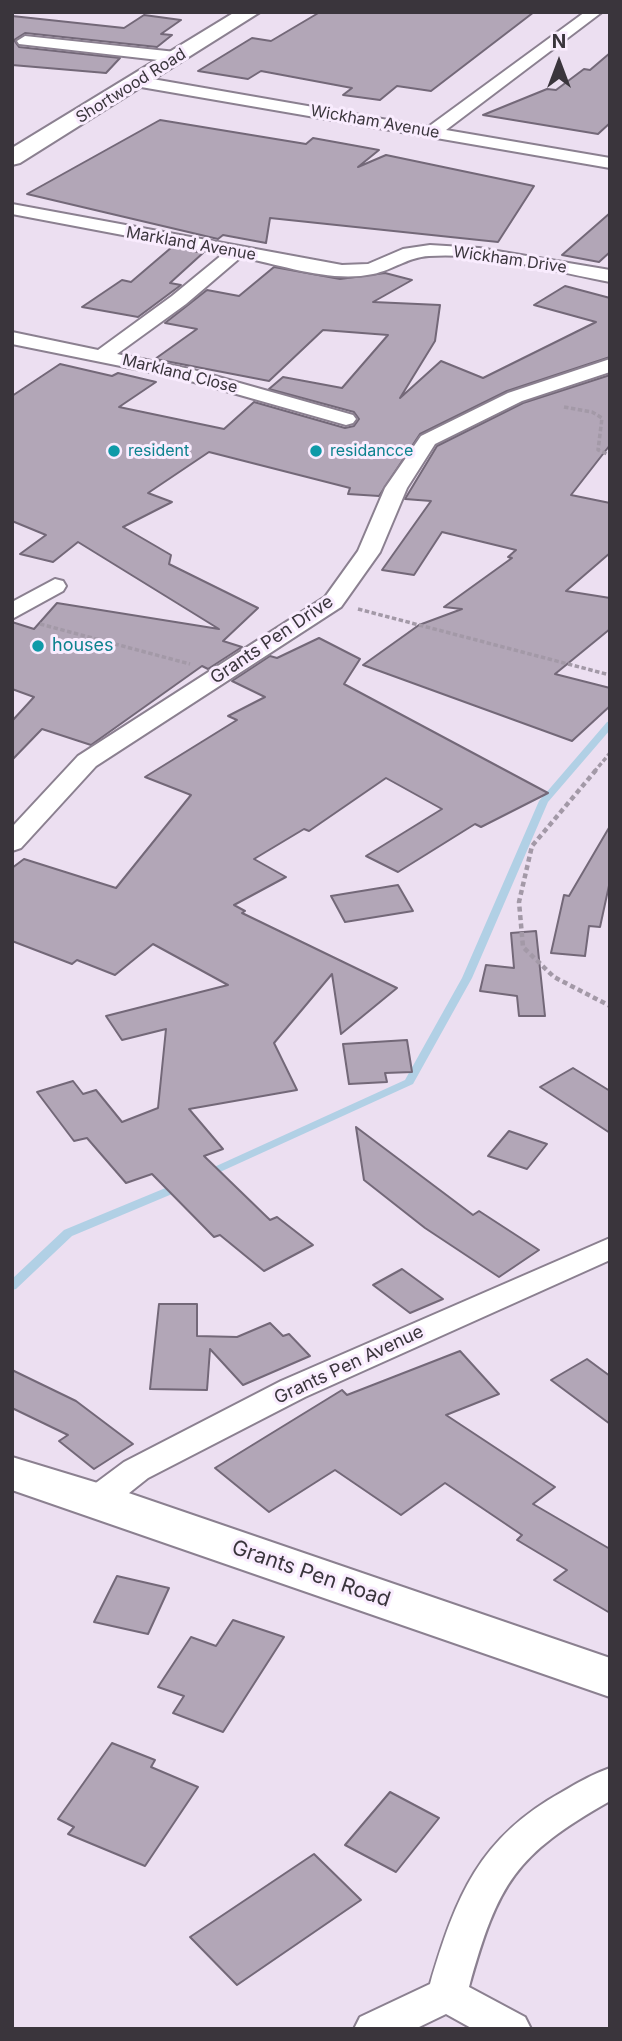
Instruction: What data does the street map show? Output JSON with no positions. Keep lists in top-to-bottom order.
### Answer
{
  "streets": {
    "main road": ["Shortwood Road", "Grants Pen Road"],
    "street": [
      "Wickham Avenue",
      "Markland Avenue",
      "Wickham Drive",
      "Markland Close",
      "Grants Pen Drive",
      "Grants Pen Avenue"
    ]
  },
  "crossings": [
    ["Shortwood Road", "Wickham Avenue"],
    ["Markland Avenue", "Wickham Drive"],
    ["Grants Pen Avenue", "Grants Pen Road"]
  ],
  "places": ["resident", "residancce", "houses"],
  "north": "top"
}
